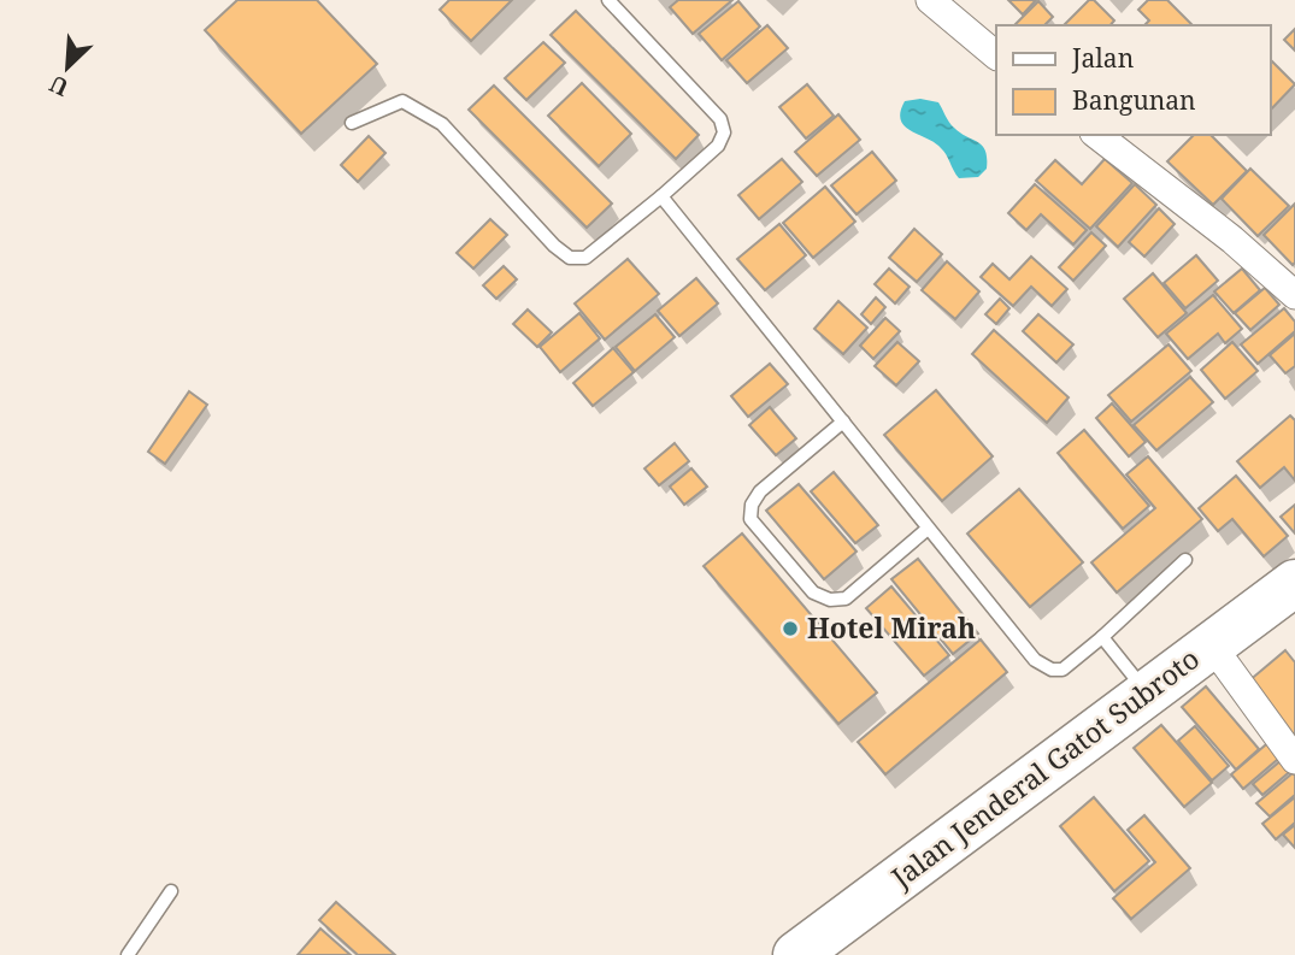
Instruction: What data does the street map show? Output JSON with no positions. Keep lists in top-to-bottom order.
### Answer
{
  "streets": {
    "highway": ["Jalan Jenderal Gatot Subroto"]
  },
  "places": ["Hotel Mirah"],
  "legend": ["Jalan", "Bangunan"],
  "north": "bottom left"
}
